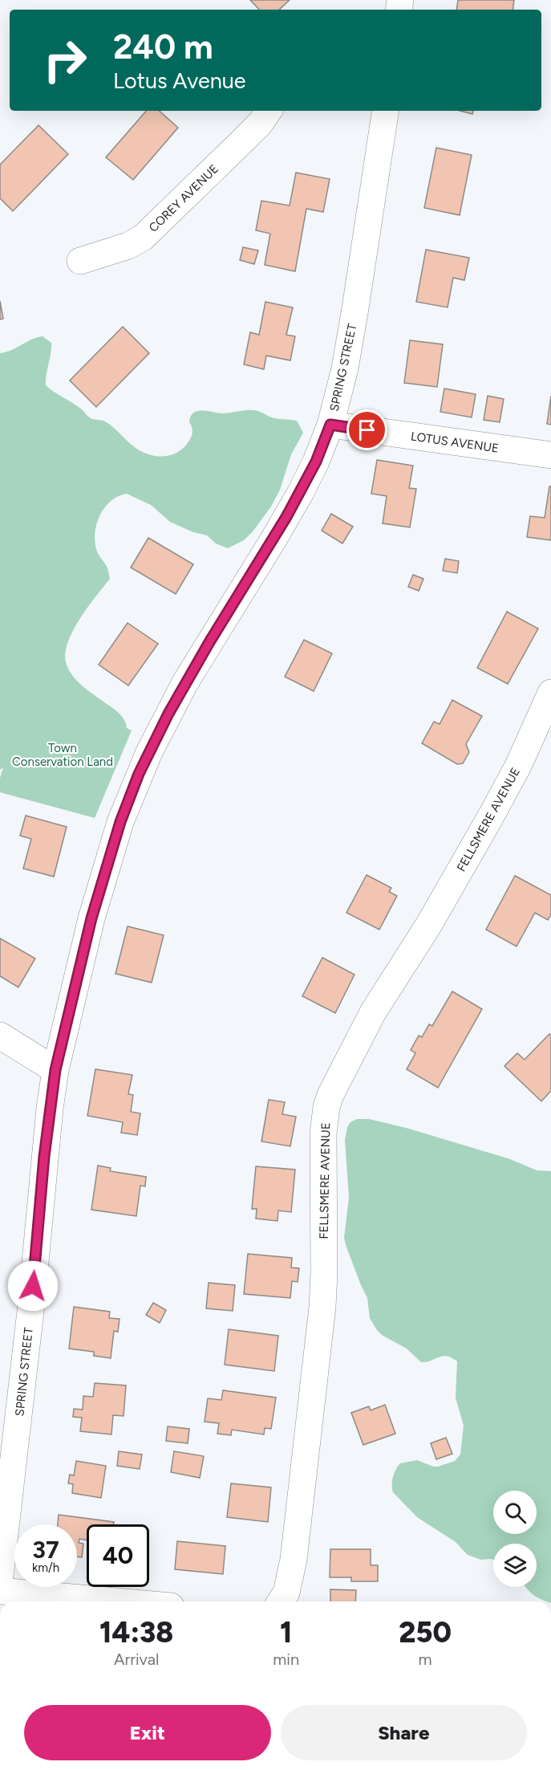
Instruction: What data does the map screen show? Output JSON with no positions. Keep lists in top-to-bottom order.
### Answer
{
  "streets": {
    "street": [
      "COREY AVENUE",
      "SPRING STREET",
      "LOTUS AVENUE",
      "FELLSMERE AVENUE"
    ]
  },
  "crossings": [
    ["SPRING STREET", "LOTUS AVENUE"]
  ],
  "parks": ["Town Conservation Land"],
  "page": {
    "turn": ["240 m", "Lotus Avenue"],
    "speed": "37 km/h",
    "limit": "40",
    "eta": [
      "14:38",
      "Arrival",
      "1",
      "min",
      "250",
      "m"
    ],
    "buttons": ["Exit", "Share"]
  }
}
